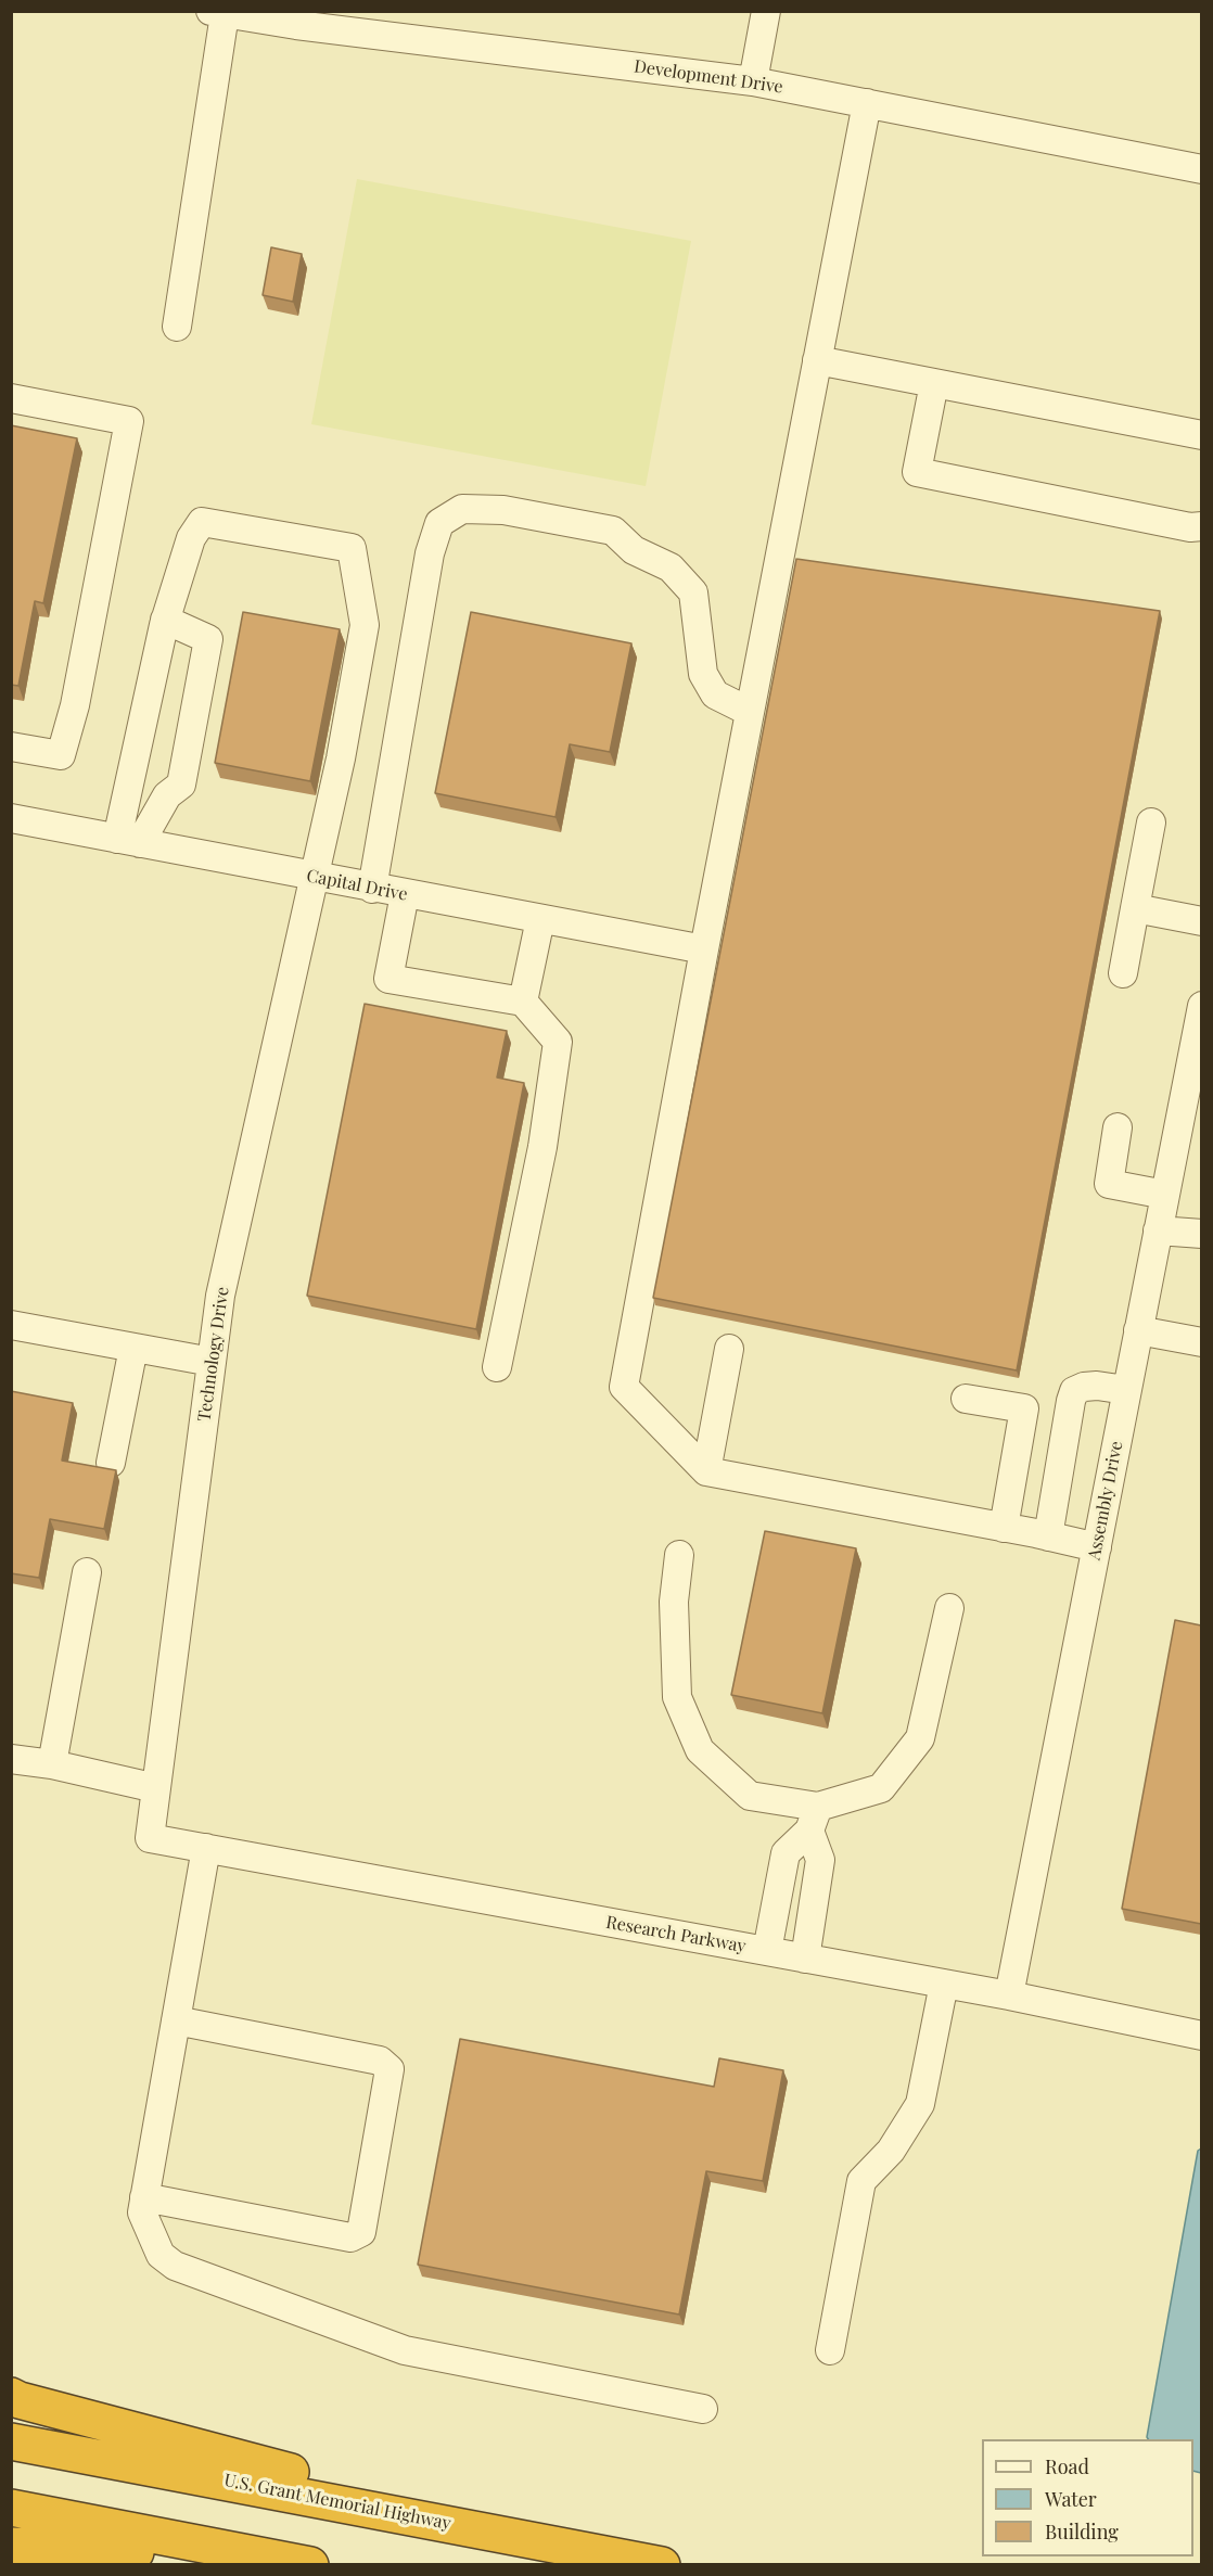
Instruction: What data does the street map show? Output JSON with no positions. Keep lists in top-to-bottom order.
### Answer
{
  "streets": {
    "highway": ["U.S. Grant Memorial Highway"],
    "street": [
      "Development Drive",
      "Capital Drive",
      "Technology Drive",
      "Assembly Drive",
      "Research Parkway"
    ]
  },
  "crossings": [
    ["Capital Drive", "Technology Drive"],
    ["Technology Drive", "Research Parkway"],
    ["Assembly Drive", "Research Parkway"]
  ],
  "legend": ["Road", "Water", "Building"]
}
